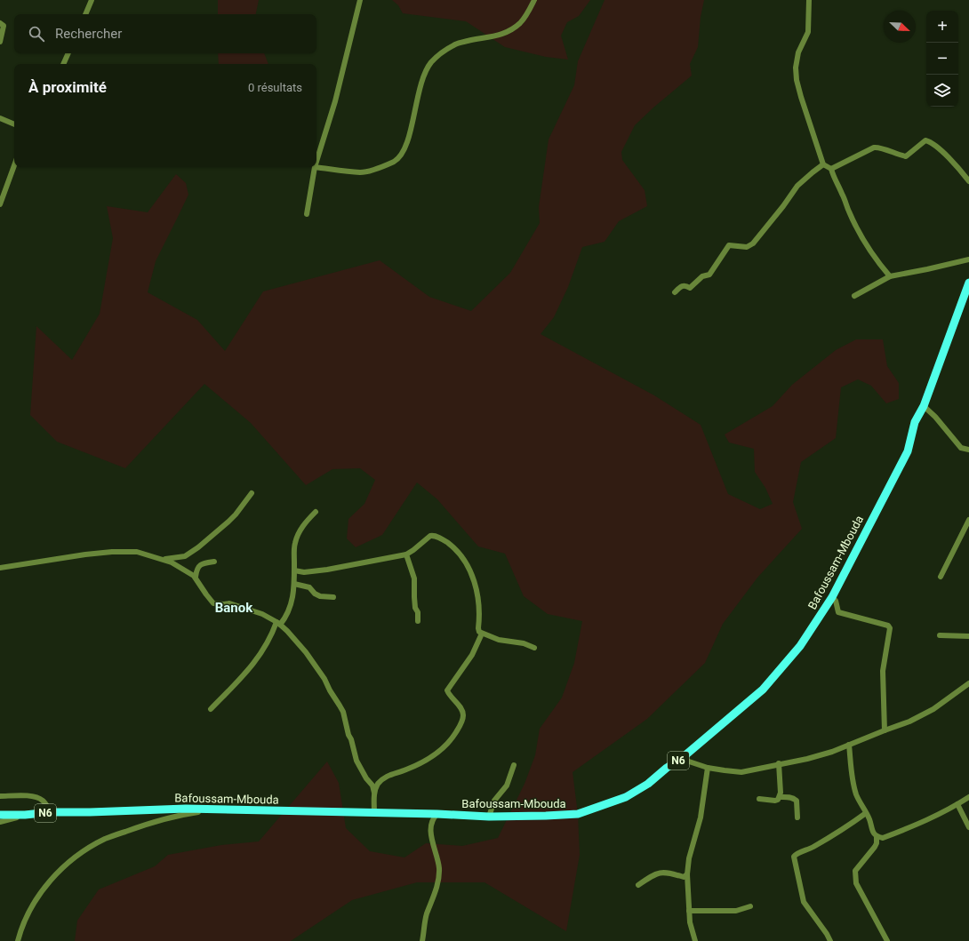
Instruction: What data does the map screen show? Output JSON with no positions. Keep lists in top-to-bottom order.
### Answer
{
  "streets": {
    "highway": ["Bafoussam-Mbouda", "N6"]
  },
  "districts": ["Banok"],
  "north": "bottom right",
  "page": {
    "map_buttons": ["+", "−"],
    "search": "Rechercher",
    "heading": ["À proximité", "0 résultats"]
  }
}
